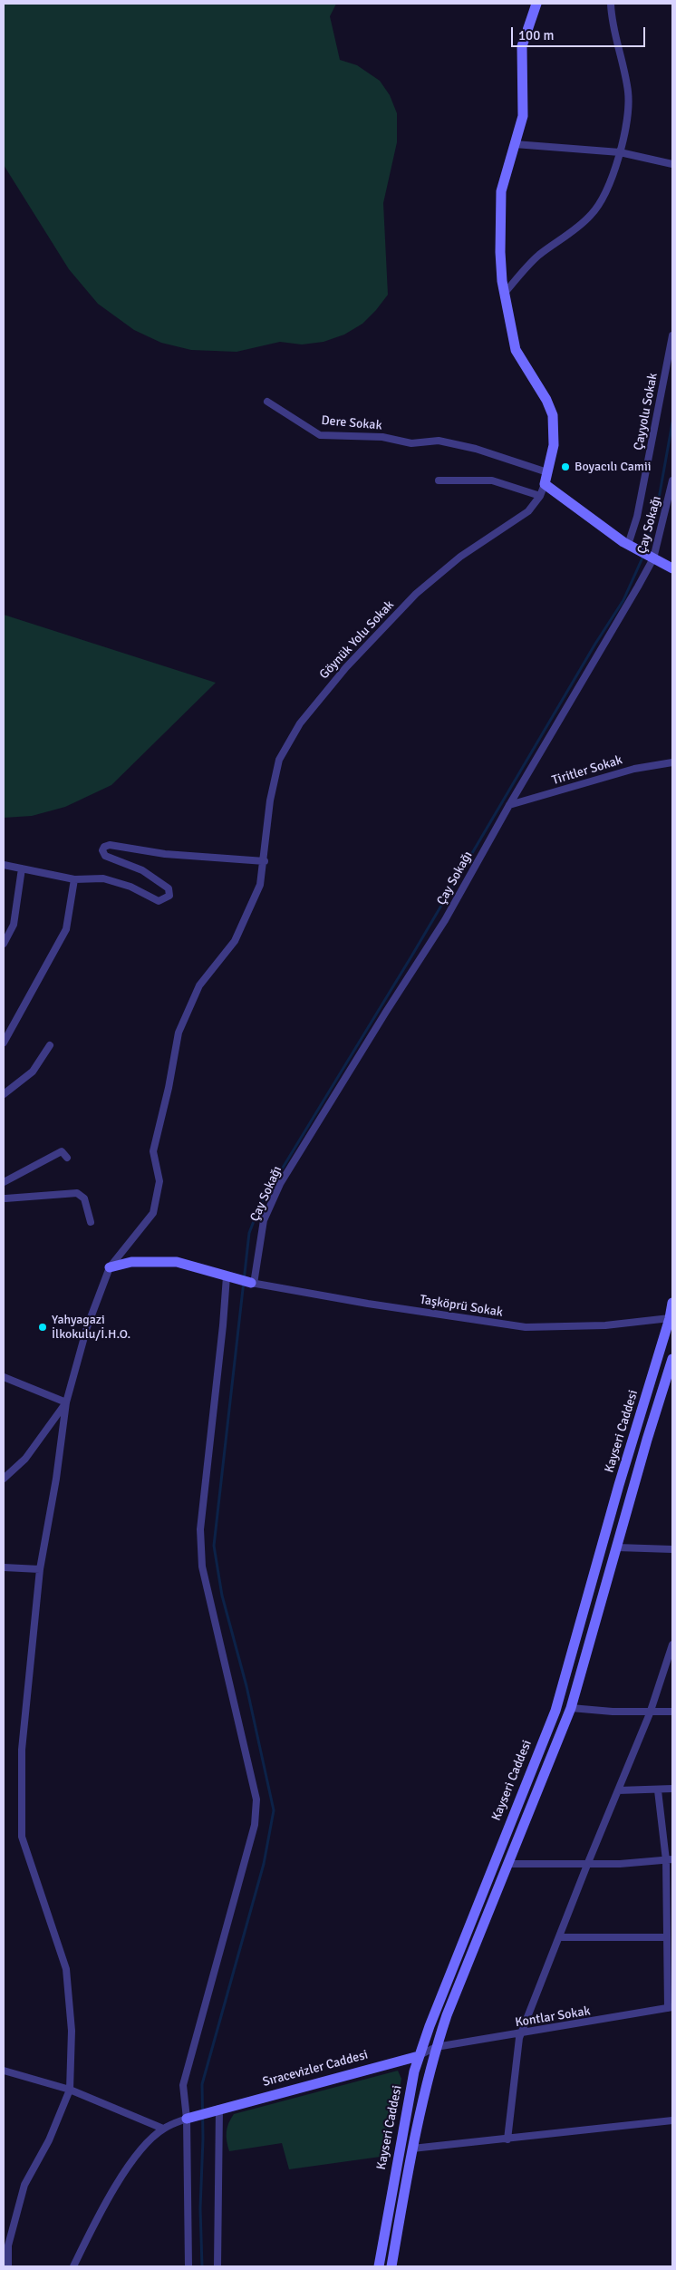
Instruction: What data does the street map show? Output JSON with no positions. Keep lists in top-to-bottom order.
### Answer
{
  "streets": {
    "main road": ["Kayseri Caddesi", "Sıracevizler Caddesi"],
    "street": [
      "Çayyolu Sokak",
      "Dere Sokak",
      "Çay Sokağı",
      "Göynük Yolu Sokak",
      "Tiritler Sokak",
      "Taşköprü Sokak",
      "Kontlar Sokak"
    ]
  },
  "crossings": [
    ["Çay Sokağı", "Tiritler Sokak"],
    ["Çay Sokağı", "Taşköprü Sokak"],
    ["Taşköprü Sokak", "Kayseri Caddesi"],
    ["Kayseri Caddesi", "Kontlar Sokak"],
    ["Kayseri Caddesi", "Sıracevizler Caddesi"],
    ["Kontlar Sokak", "Sıracevizler Caddesi"]
  ],
  "places": ["Boyacılı Camii", "Yahyagazi İlkokulu/İ.H.O."],
  "scale_bar": "100 m"
}
